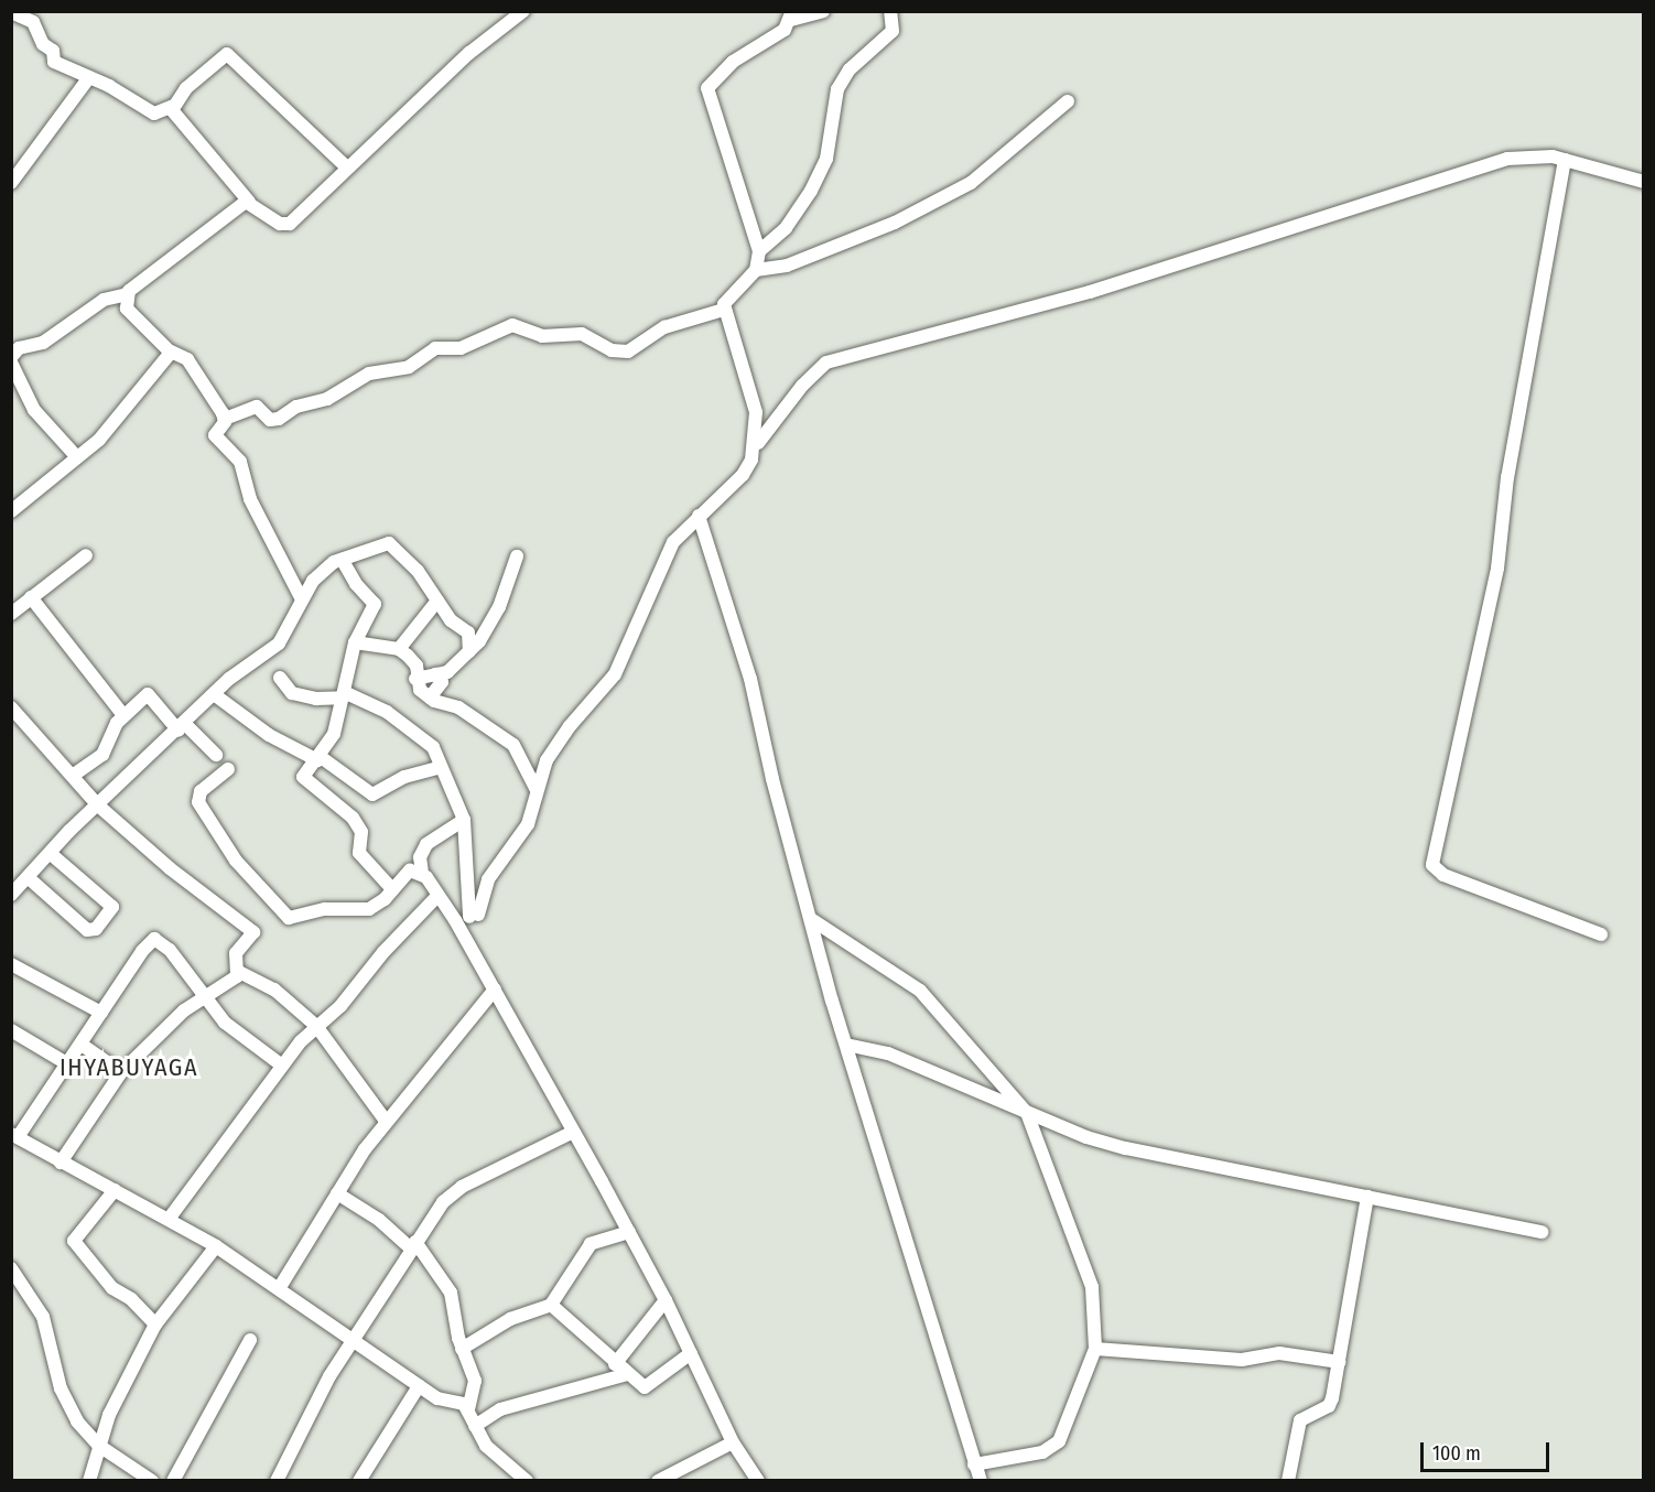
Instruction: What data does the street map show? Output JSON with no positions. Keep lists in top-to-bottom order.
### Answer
{
  "districts": ["IHYABUYAGA"],
  "scale_bar": "100 m"
}
